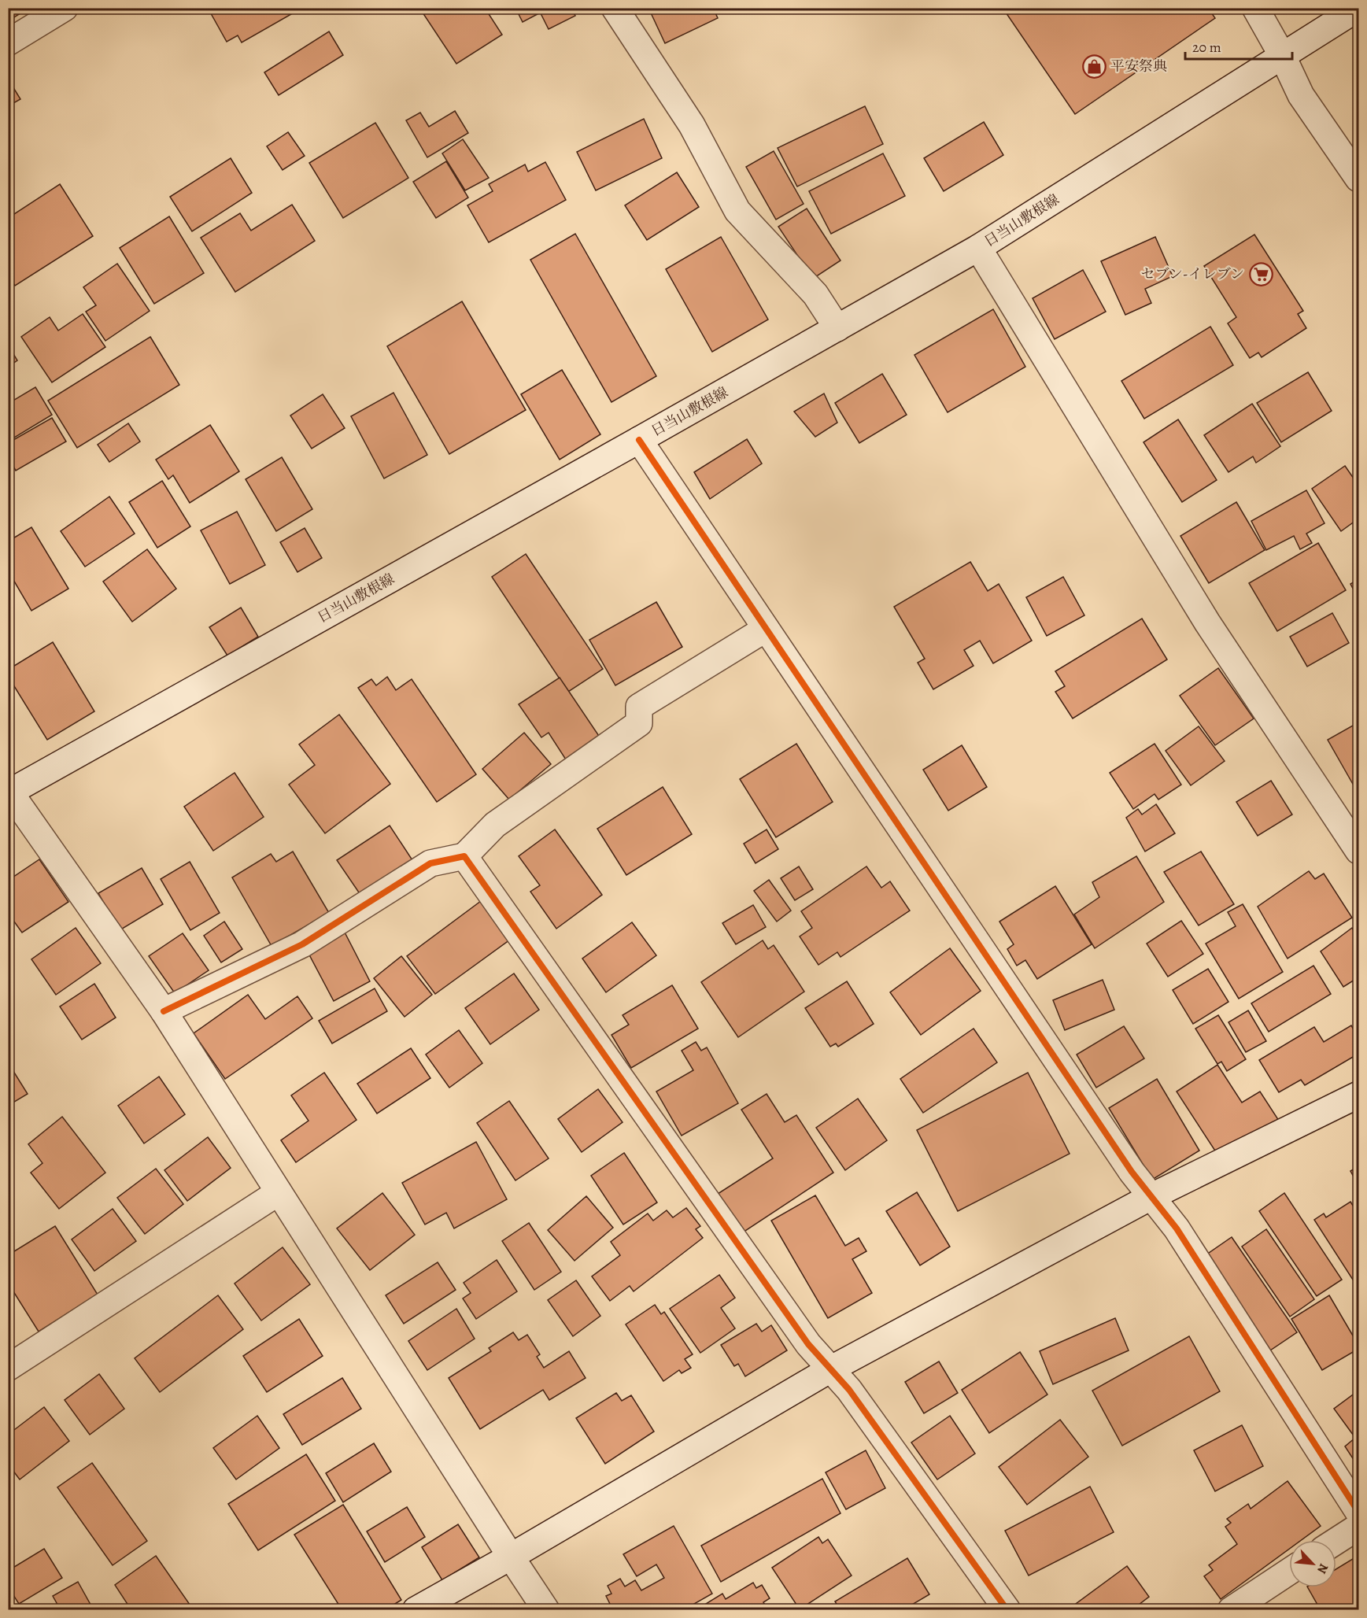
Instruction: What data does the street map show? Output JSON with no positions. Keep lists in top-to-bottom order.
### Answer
{
  "streets": {
    "street": ["日当山敷根線"]
  },
  "places": {
    "shop": ["平安祭典"],
    "supermarket": ["セブン-イレブン"]
  },
  "scale_bar": "20 m",
  "north": "bottom right"
}
